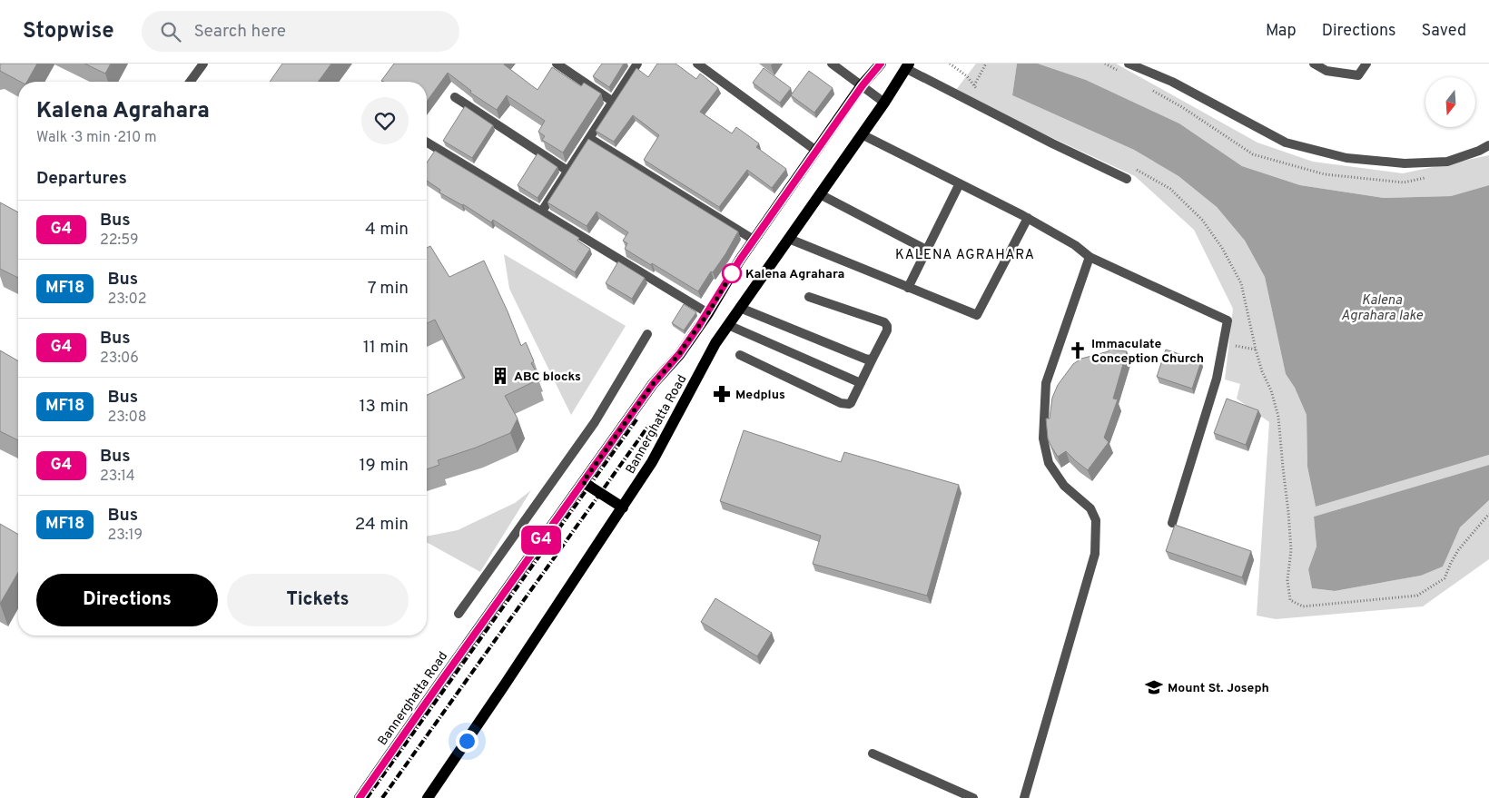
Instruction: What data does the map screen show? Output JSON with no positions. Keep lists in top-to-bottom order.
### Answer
{
  "streets": {
    "main road": ["Bannerghatta Road"]
  },
  "districts": ["KALENA AGRAHARA"],
  "water": ["Kalena Agrahara lake"],
  "places": {
    "other": ["Kalena Agrahara"],
    "church": ["Immaculate Conception Church"],
    "building": ["ABC blocks"],
    "pharmacy": ["Medplus"],
    "school or university": ["Mount St. Joseph"]
  },
  "lines": ["bus line G4"],
  "north": "bottom",
  "page": {
    "header": "Stopwise",
    "search": "Search here",
    "nav": ["Map", "Directions", "Saved"],
    "on_map": "G4",
    "heading": [
      ["Kalena Agrahara", "Walk · 3 min · 210 m"],
      "Departures"
    ],
    "list": [
      {
        "mark": "G4",
        "name": "Bus",
        "note": "22:59",
        "value": "4 min"
      },
      {
        "mark": "MF18",
        "name": "Bus",
        "note": "23:02",
        "value": "7 min"
      },
      {
        "mark": "G4",
        "name": "Bus",
        "note": "23:06",
        "value": "11 min"
      },
      {
        "mark": "MF18",
        "name": "Bus",
        "note": "23:08",
        "value": "13 min"
      },
      {
        "mark": "G4",
        "name": "Bus",
        "note": "23:14",
        "value": "19 min"
      },
      {
        "mark": "MF18",
        "name": "Bus",
        "note": "23:19",
        "value": "24 min"
      }
    ],
    "buttons": ["Directions", "Tickets"]
  }
}
